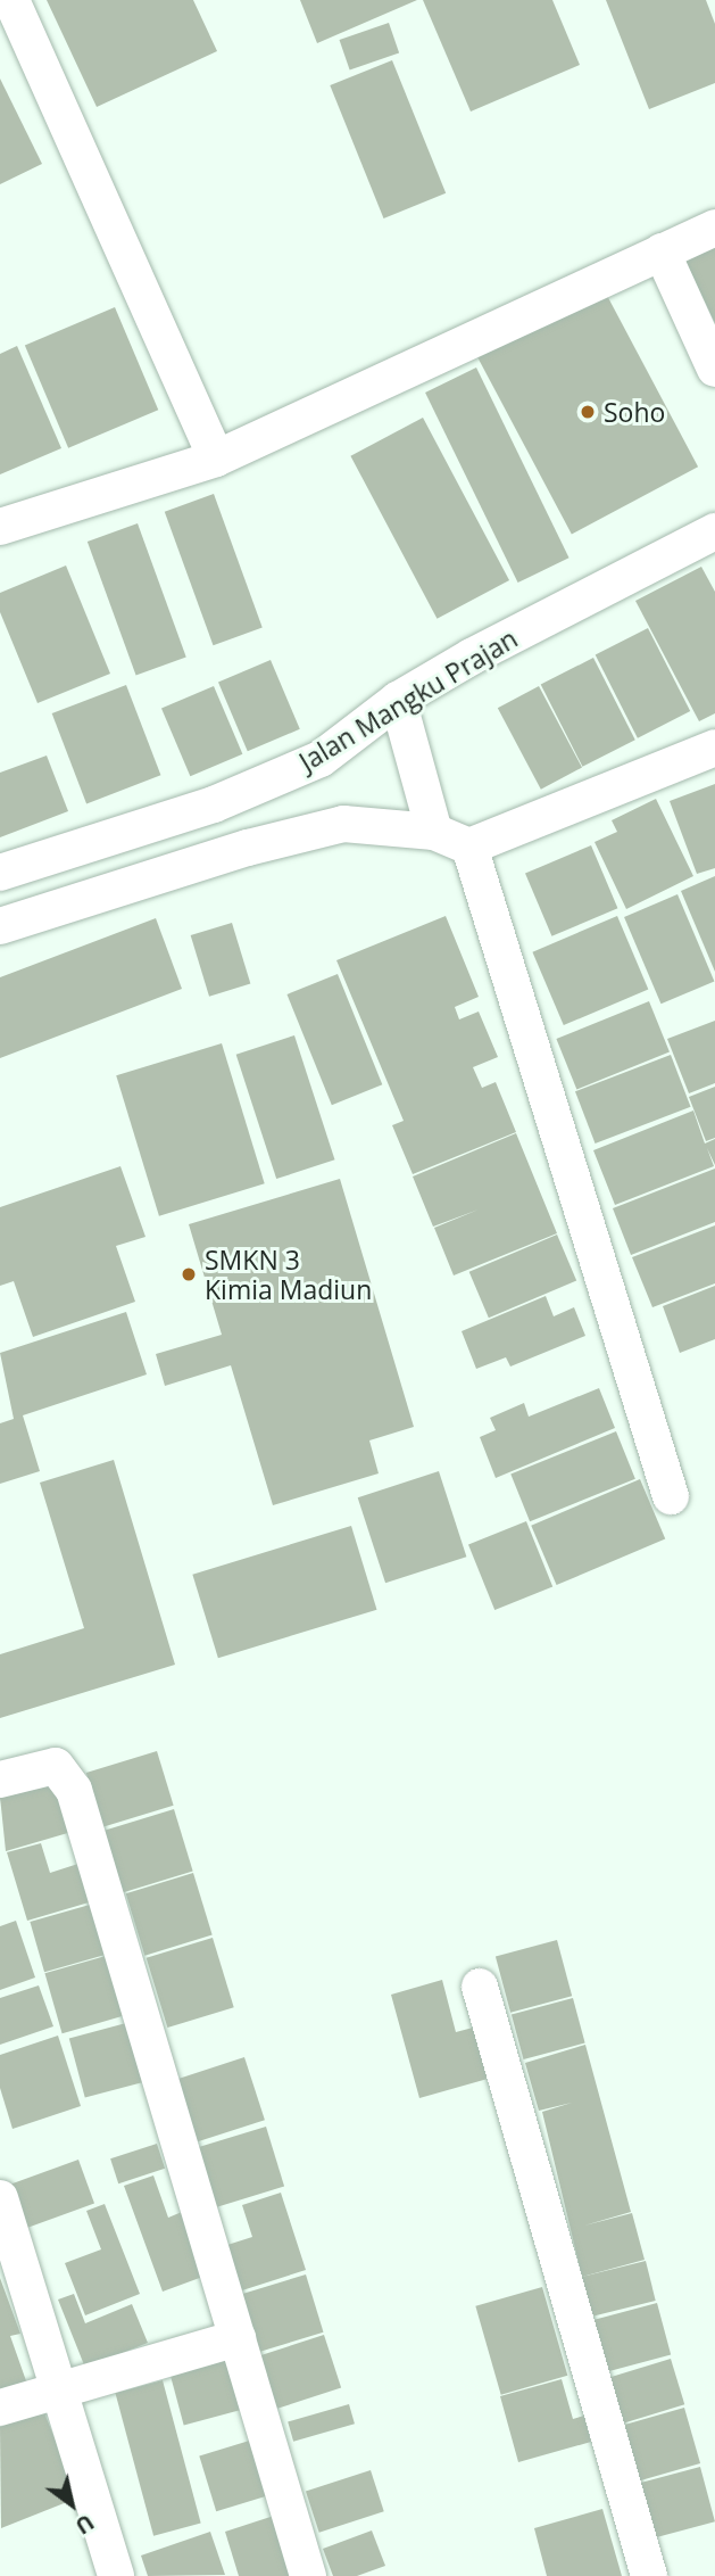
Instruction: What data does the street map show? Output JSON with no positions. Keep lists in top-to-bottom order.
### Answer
{
  "streets": {
    "street": ["Jalan Mangku Prajan"]
  },
  "places": ["Soho", "SMKN 3 Kimia Madiun"],
  "north": "bottom right"
}
